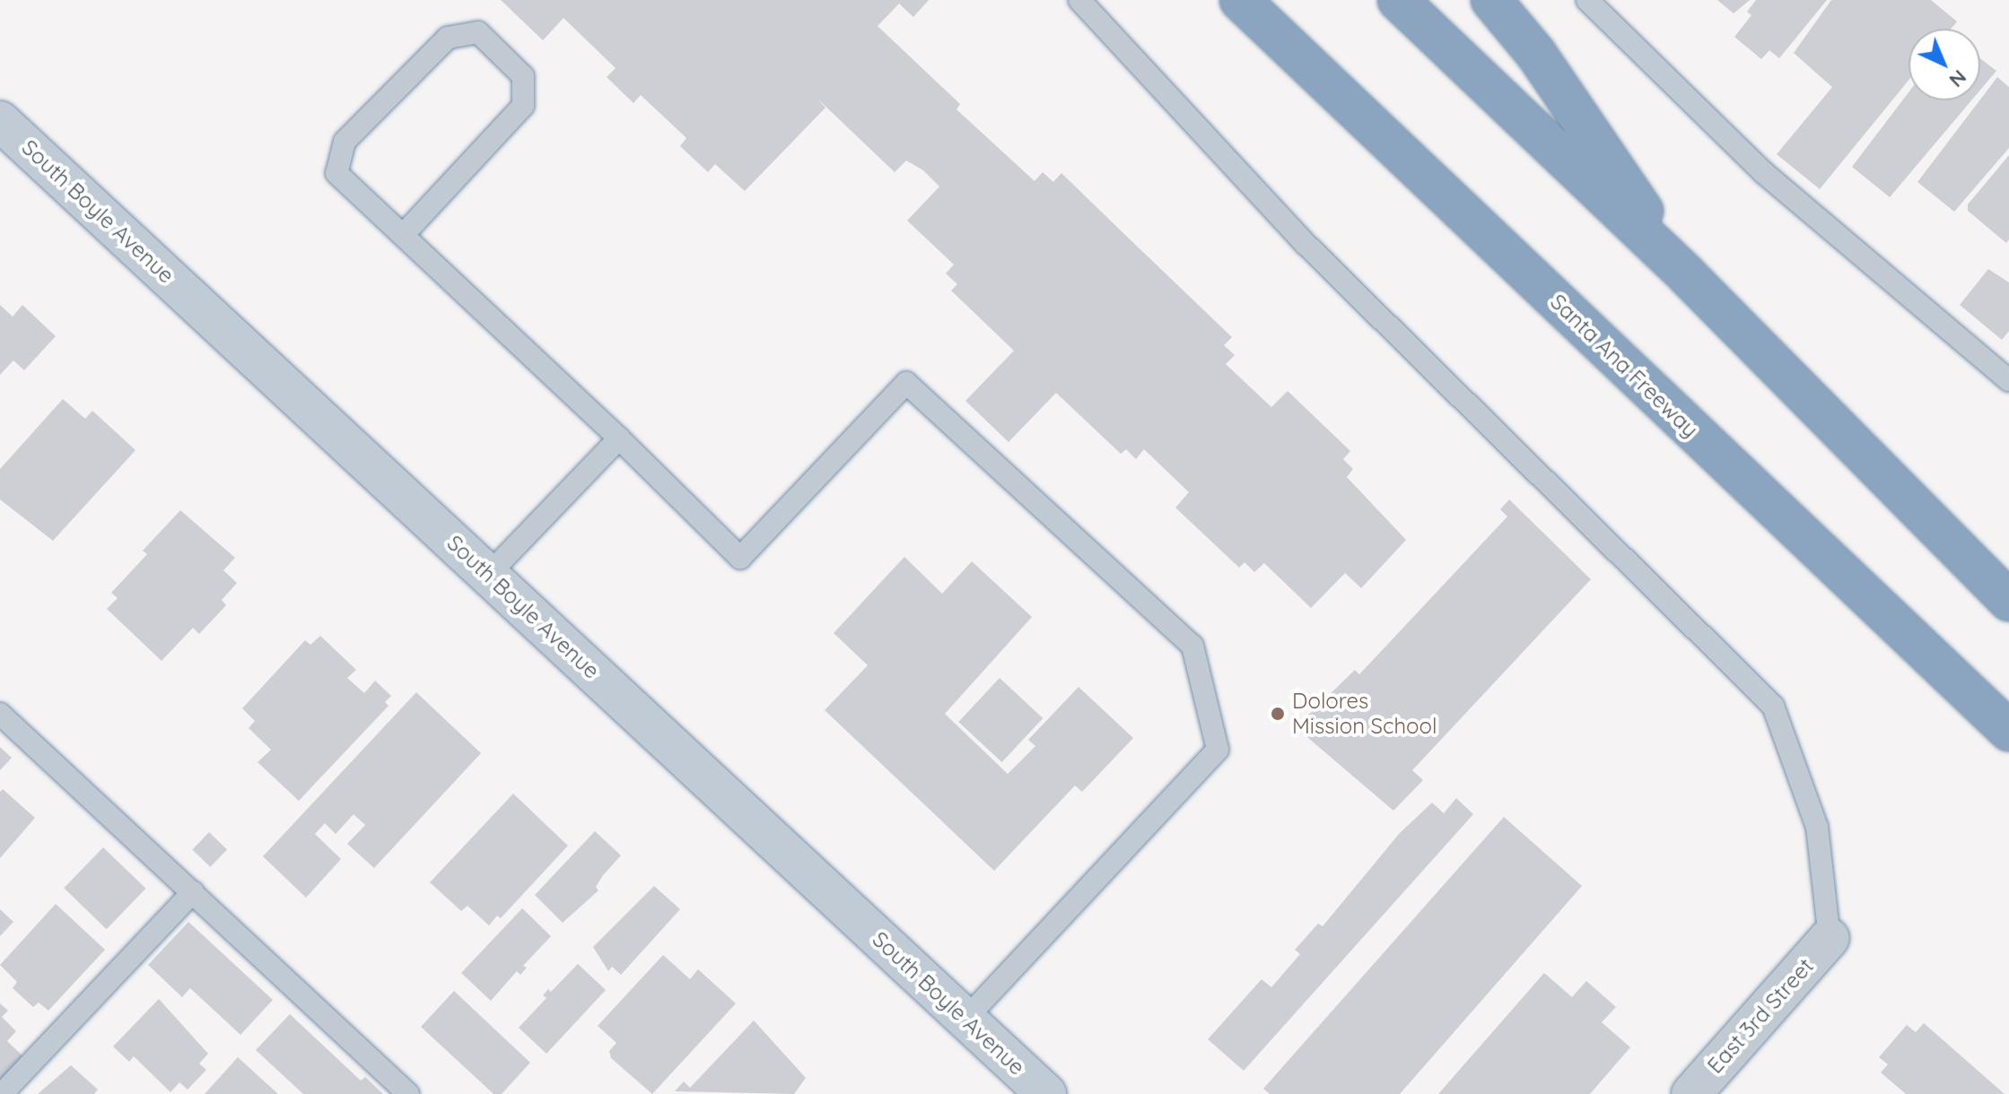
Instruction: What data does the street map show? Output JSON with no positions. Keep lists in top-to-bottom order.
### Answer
{
  "streets": {
    "highway": ["Santa Ana Freeway"],
    "main road": ["South Boyle Avenue"],
    "street": ["East 3rd Street"]
  },
  "places": ["Dolores Mission School"],
  "north": "bottom right"
}
